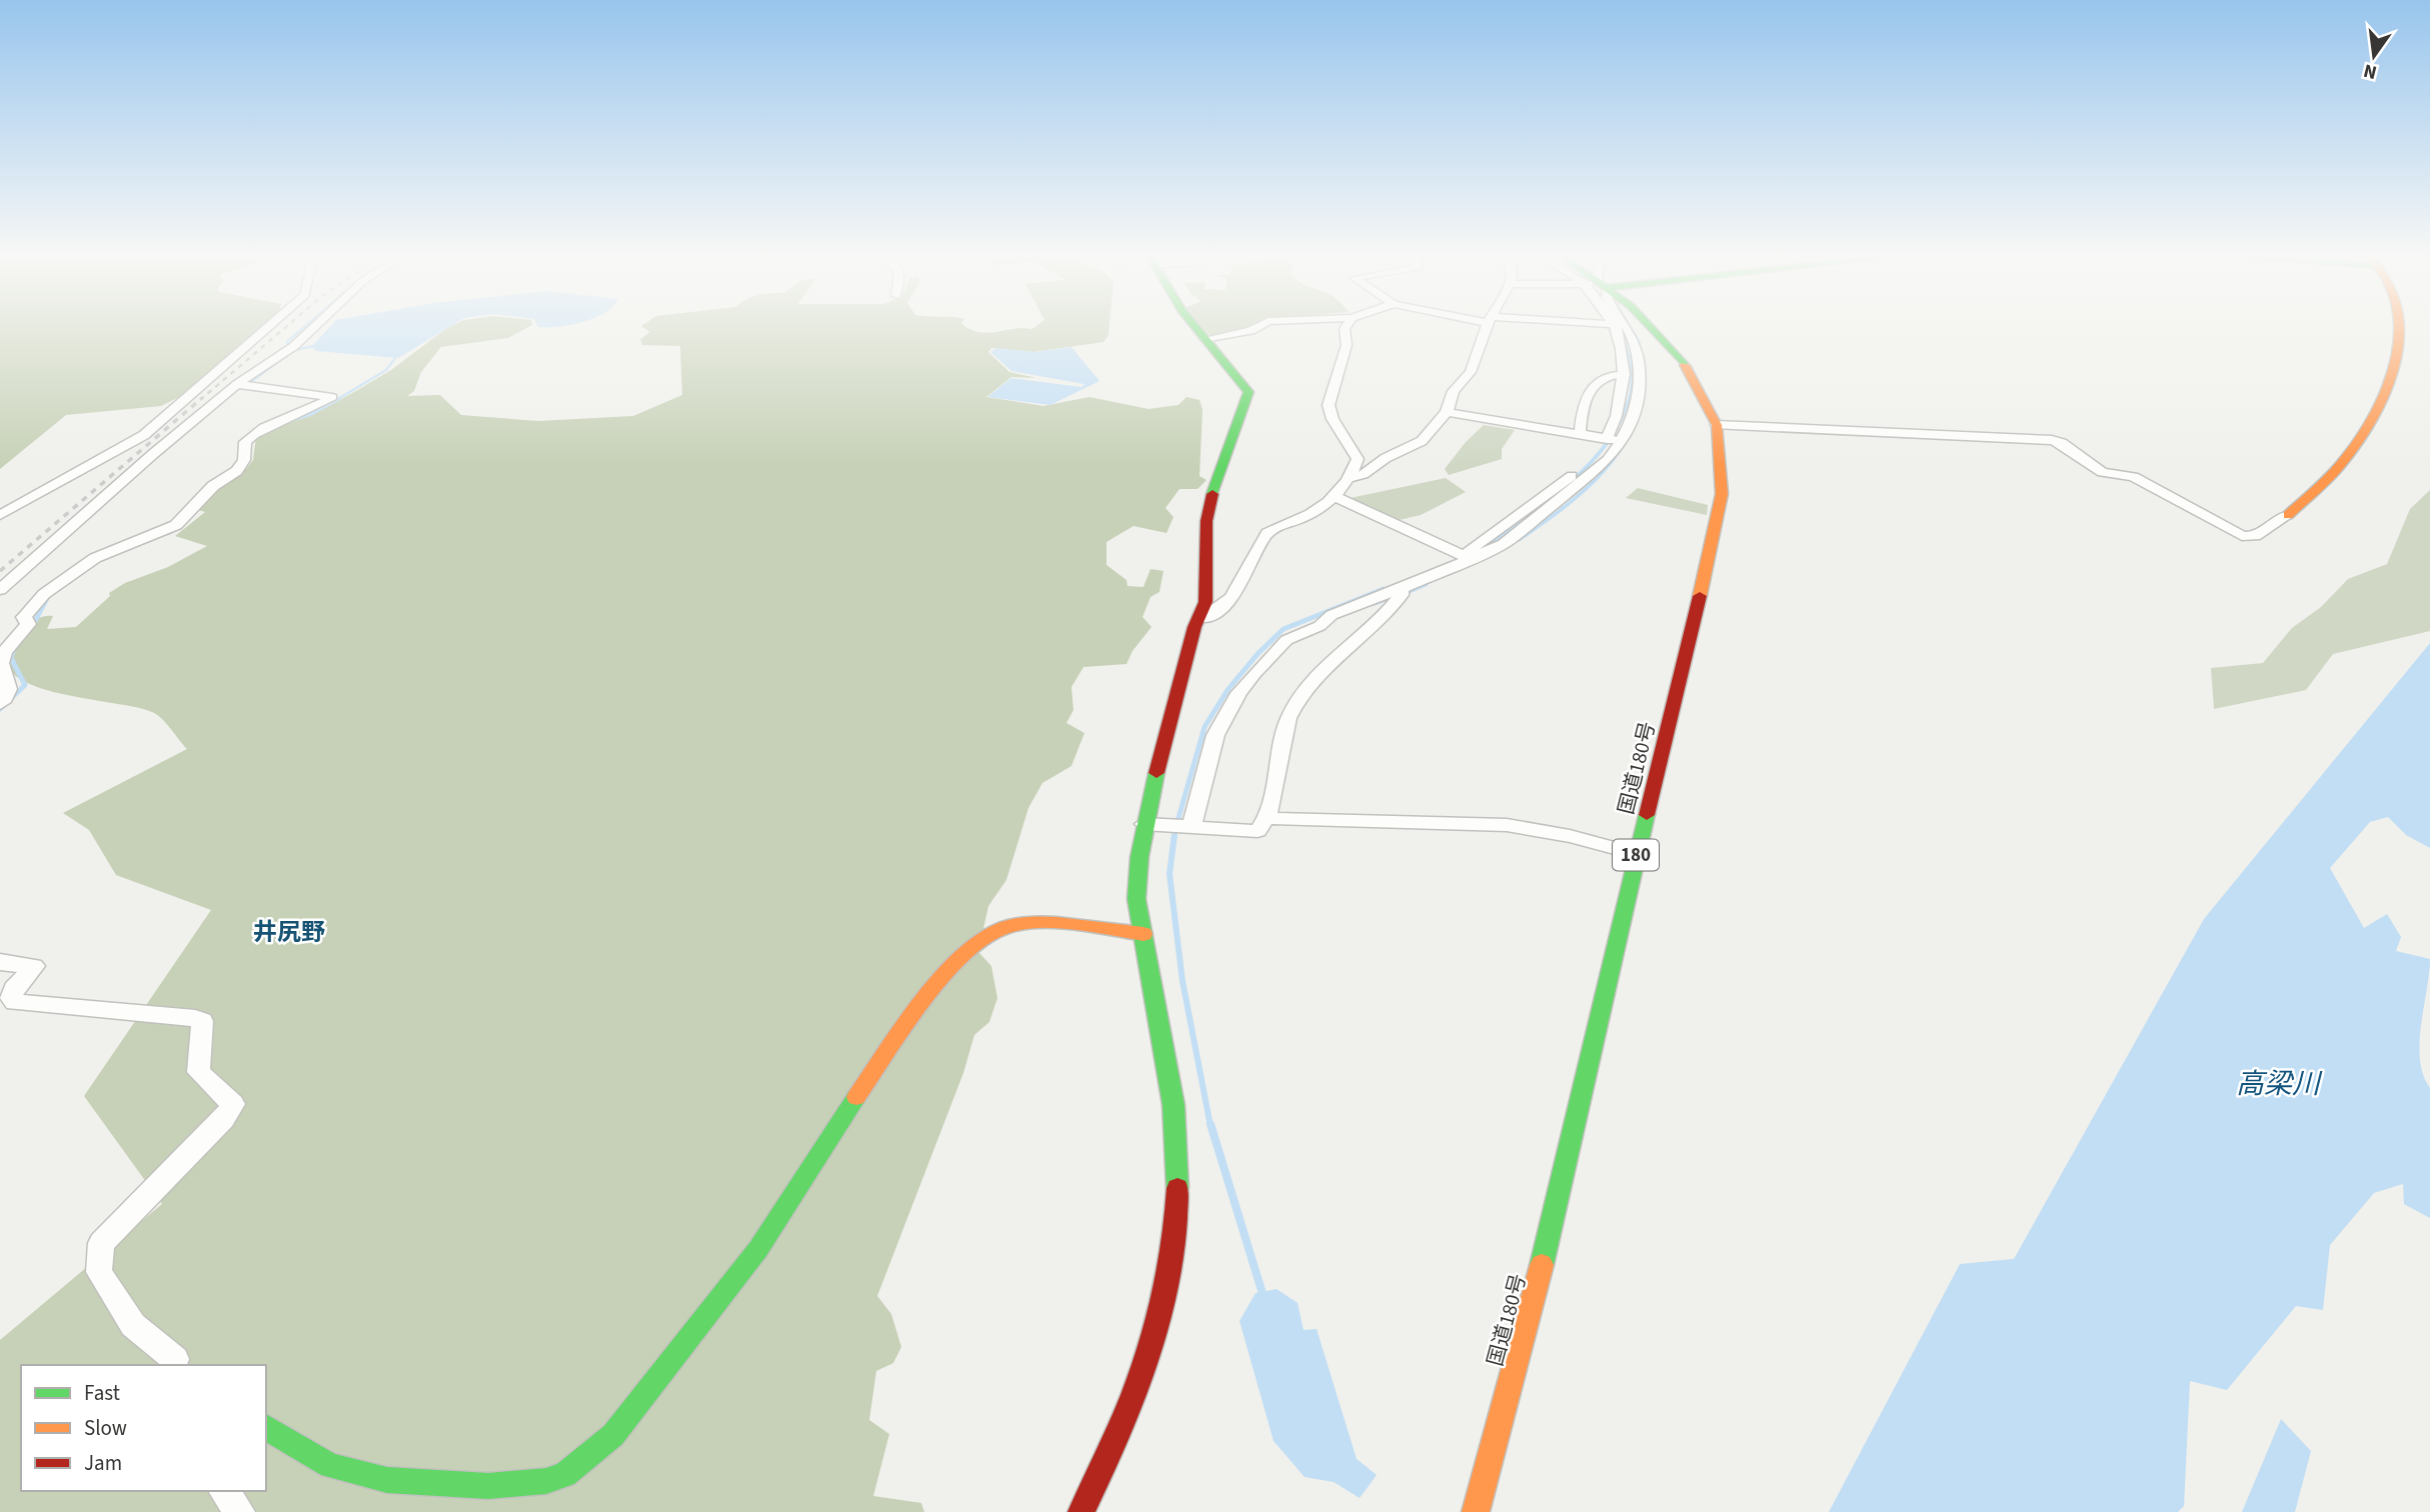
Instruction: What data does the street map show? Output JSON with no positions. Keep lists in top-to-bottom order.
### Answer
{
  "streets": {
    "main road": ["国道180号", "180"]
  },
  "districts": ["井尻野"],
  "water": ["高梁川"],
  "legend": ["Fast", "Slow", "Jam"],
  "north": "bottom"
}
